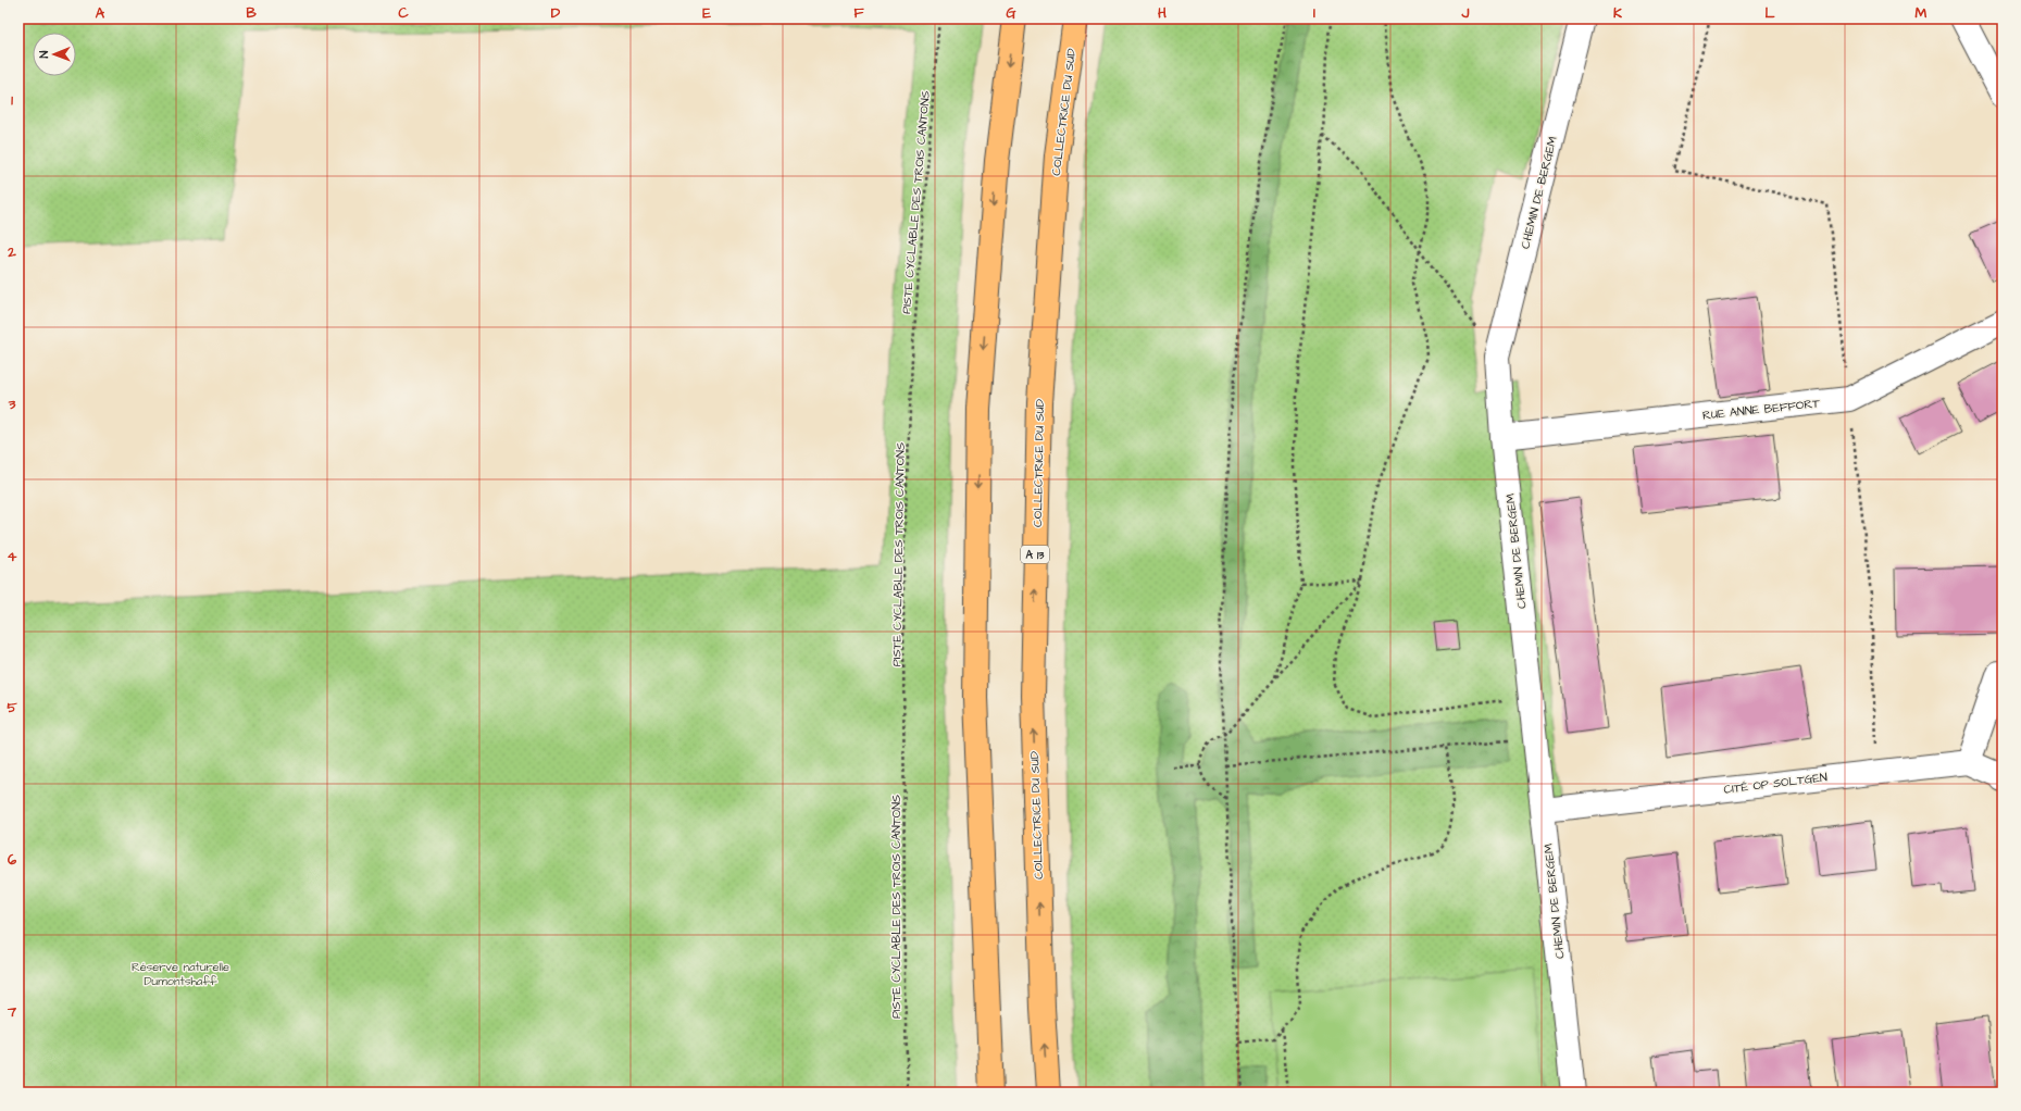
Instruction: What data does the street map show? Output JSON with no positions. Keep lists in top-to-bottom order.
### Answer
{
  "streets": {
    "highway": ["COLLECTRICE DU SUD", "A 13"],
    "street": ["CHEMIN DE BERGEM", "RUE ANNE BEFFORT", "CITÉ OP SOLTGEN"],
    "path": ["PISTE CYCLABLE DES TROIS CANTONS"]
  },
  "crossings": [
    ["CHEMIN DE BERGEM", "RUE ANNE BEFFORT"],
    ["CHEMIN DE BERGEM", "CITÉ OP SOLTGEN"]
  ],
  "parks": ["Réserve naturelle Dumontshaff"],
  "north": "left",
  "grid": {
    "columns": [
      "A",
      "B",
      "C",
      "D",
      "E",
      "F",
      "G",
      "H",
      "I",
      "J",
      "K",
      "L",
      "M"
    ],
    "rows": [
      "1",
      "2",
      "3",
      "4",
      "5",
      "6",
      "7"
    ]
  }
}
